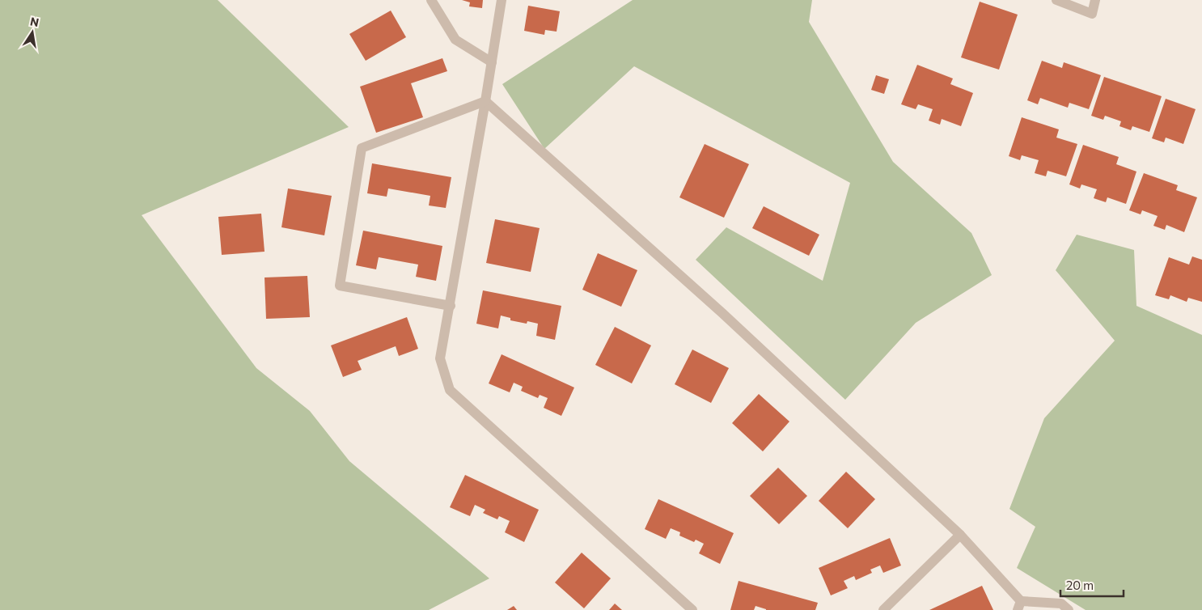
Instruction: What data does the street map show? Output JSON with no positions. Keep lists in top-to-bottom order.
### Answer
{
  "scale_bar": "20 m",
  "north": "top"
}
